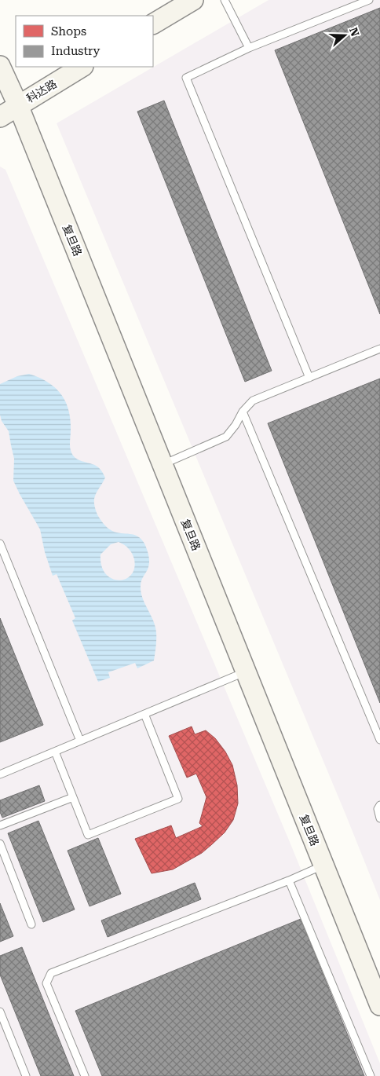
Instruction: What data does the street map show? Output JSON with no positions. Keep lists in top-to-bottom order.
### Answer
{
  "streets": {
    "street": ["科达路", "复旦路"]
  },
  "crossings": [
    ["科达路", "复旦路"]
  ],
  "legend": ["Shops", "Industry"],
  "north": "right"
}
